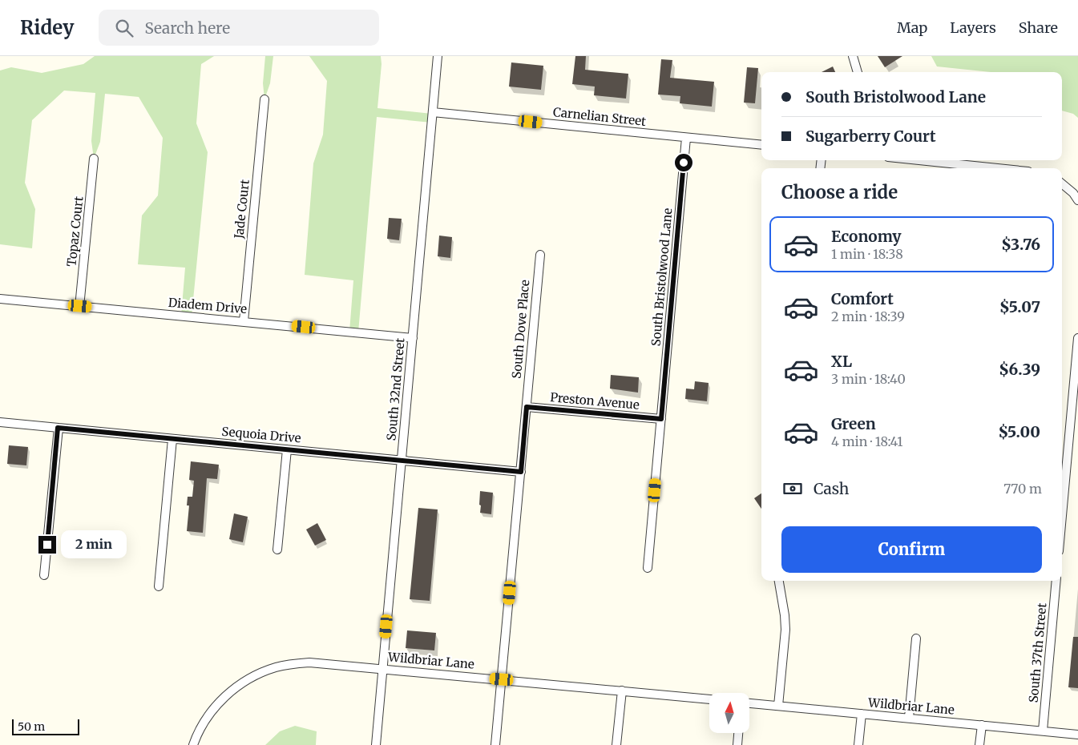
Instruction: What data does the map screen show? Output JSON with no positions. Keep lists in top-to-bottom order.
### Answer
{
  "streets": {
    "street": [
      "Carnelian Street",
      "Jade Court",
      "Topaz Court",
      "South Bristolwood Lane",
      "Diadem Drive",
      "South Dove Place",
      "South 32nd Street",
      "Preston Avenue",
      "Sequoia Drive",
      "South 37th Street",
      "Wildbriar Lane"
    ]
  },
  "crossings": [
    ["Carnelian Street", "South Bristolwood Lane"],
    ["Carnelian Street", "South 32nd Street"],
    ["Jade Court", "Diadem Drive"],
    ["Topaz Court", "Diadem Drive"],
    ["South Bristolwood Lane", "Preston Avenue"],
    ["Diadem Drive", "South 32nd Street"],
    ["South Dove Place", "Preston Avenue"],
    ["South Dove Place", "Sequoia Drive"],
    ["South Dove Place", "Wildbriar Lane"],
    ["South 32nd Street", "Sequoia Drive"],
    ["South 32nd Street", "Wildbriar Lane"],
    ["South 37th Street", "Wildbriar Lane"]
  ],
  "scale_bar": "50 m",
  "north": "top",
  "page": {
    "header": "Ridey",
    "search": "Search here",
    "nav": ["Map", "Layers", "Share"],
    "banner": ["South Bristolwood Lane", "Sugarberry Court"],
    "heading": "Choose a ride",
    "list": [
      {
        "name": "Economy",
        "note": "1 min · 18:38",
        "value": "$3.76"
      },
      {
        "name": "Comfort",
        "note": "2 min · 18:39",
        "value": "$5.07"
      },
      {
        "name": "XL",
        "note": "3 min · 18:40",
        "value": "$6.39"
      },
      {
        "name": "Green",
        "note": "4 min · 18:41",
        "value": "$5.00"
      }
    ],
    "pay": ["Cash", "770 m"],
    "buttons": "Confirm",
    "bubble": "2 min",
    "scale": "50 m"
  }
}
